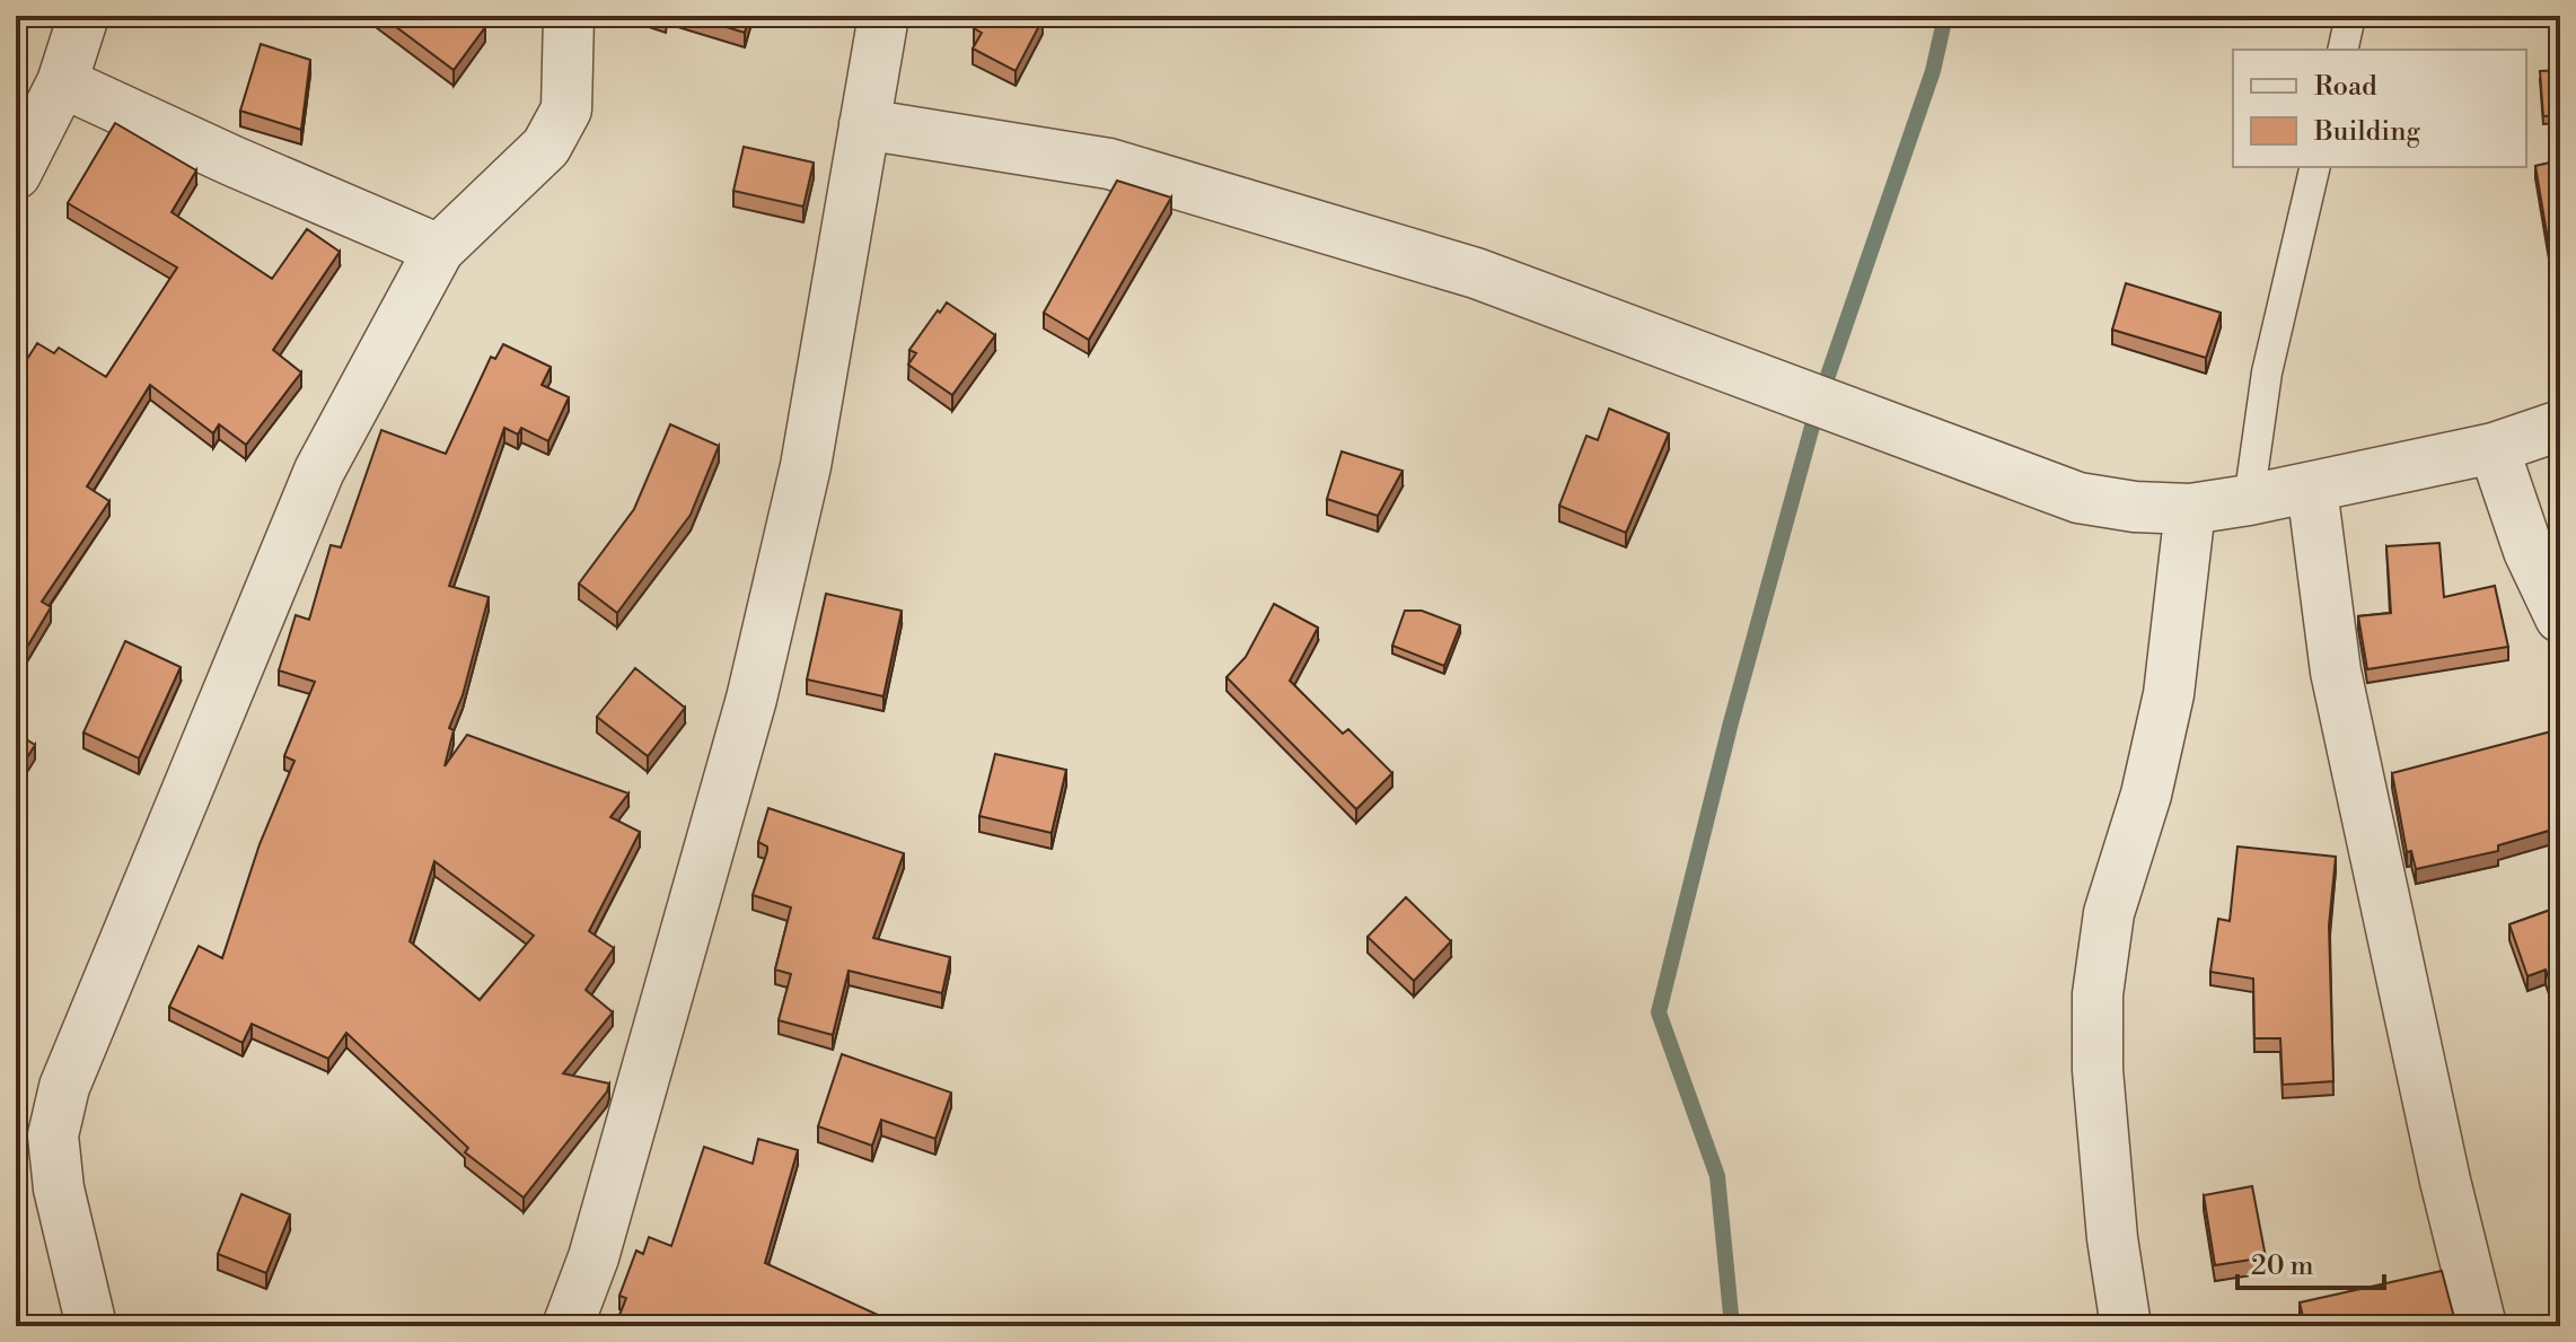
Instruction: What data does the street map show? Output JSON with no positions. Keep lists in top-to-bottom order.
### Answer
{
  "legend": ["Road", "Building"],
  "scale_bar": "20 m"
}
